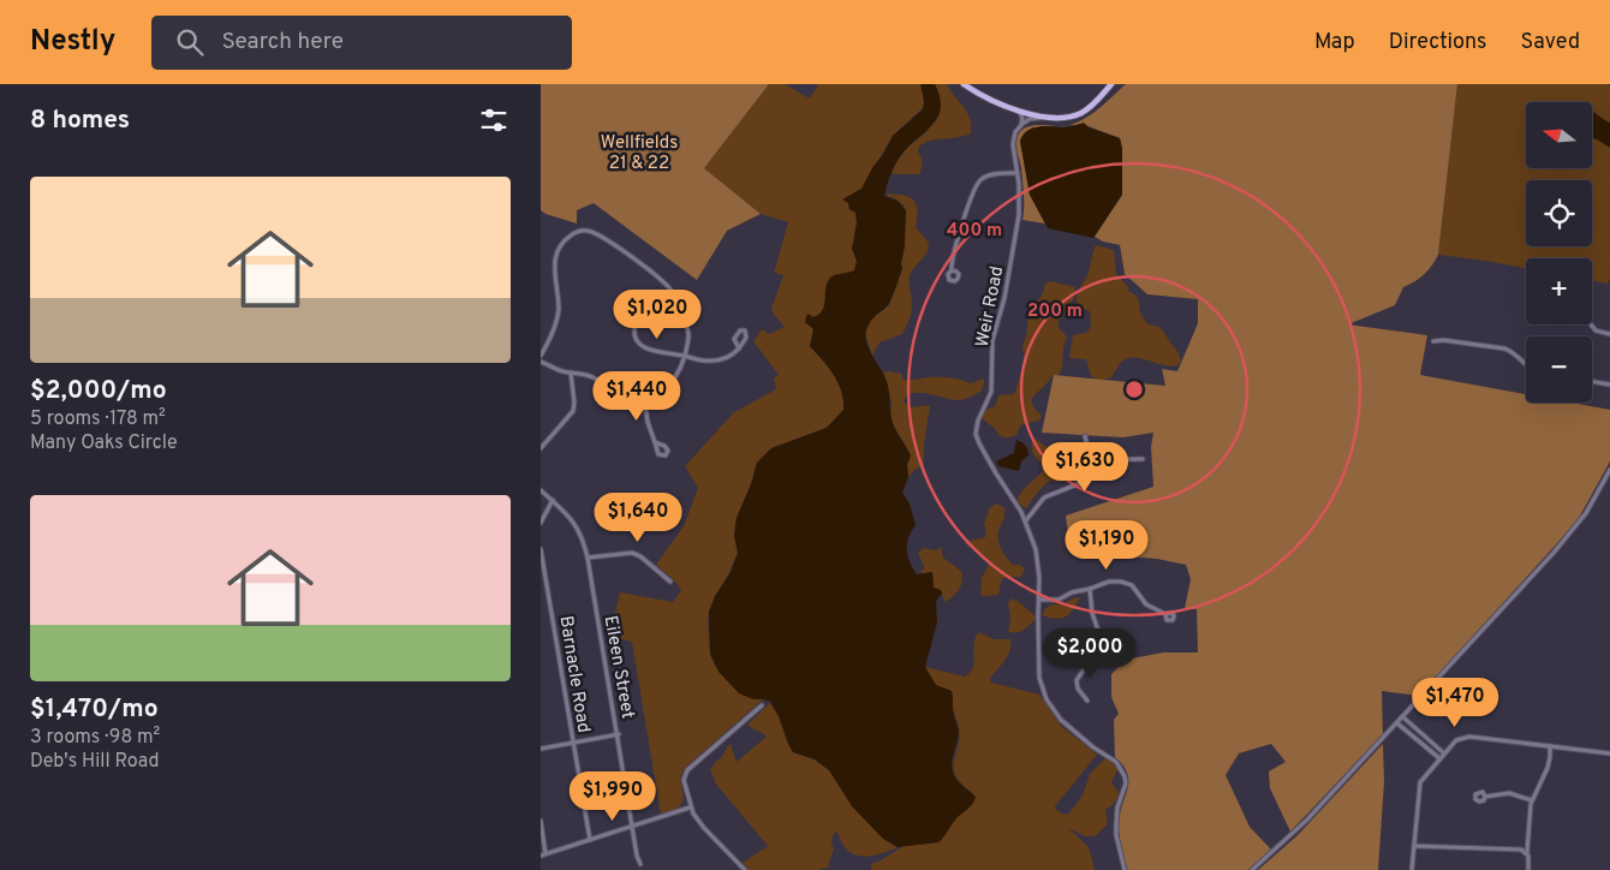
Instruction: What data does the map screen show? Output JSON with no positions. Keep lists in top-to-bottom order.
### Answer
{
  "streets": {
    "street": ["Weir Road", "Eileen Street", "Barnacle Road"]
  },
  "parks": ["Wellfields 21 & 22"],
  "north": "left",
  "page": {
    "header": "Nestly",
    "search": "Search here",
    "nav": ["Map", "Directions", "Saved"],
    "heading": "8 homes",
    "map_buttons": ["+", "−"],
    "list": [
      {
        "name": "$2,000/mo",
        "note": "5 rooms · 178 m² · Many Oaks Circle"
      },
      {
        "name": "$1,470/mo",
        "note": "3 rooms · 98 m² · Deb's Hill Road"
      }
    ],
    "price": [
      "$1,020",
      "$1,440",
      "$1,630",
      "$1,640",
      "$1,190",
      "$2,000",
      "$1,470",
      "$1,990"
    ]
  },
  "rings": ["400 m", "200 m"]
}
